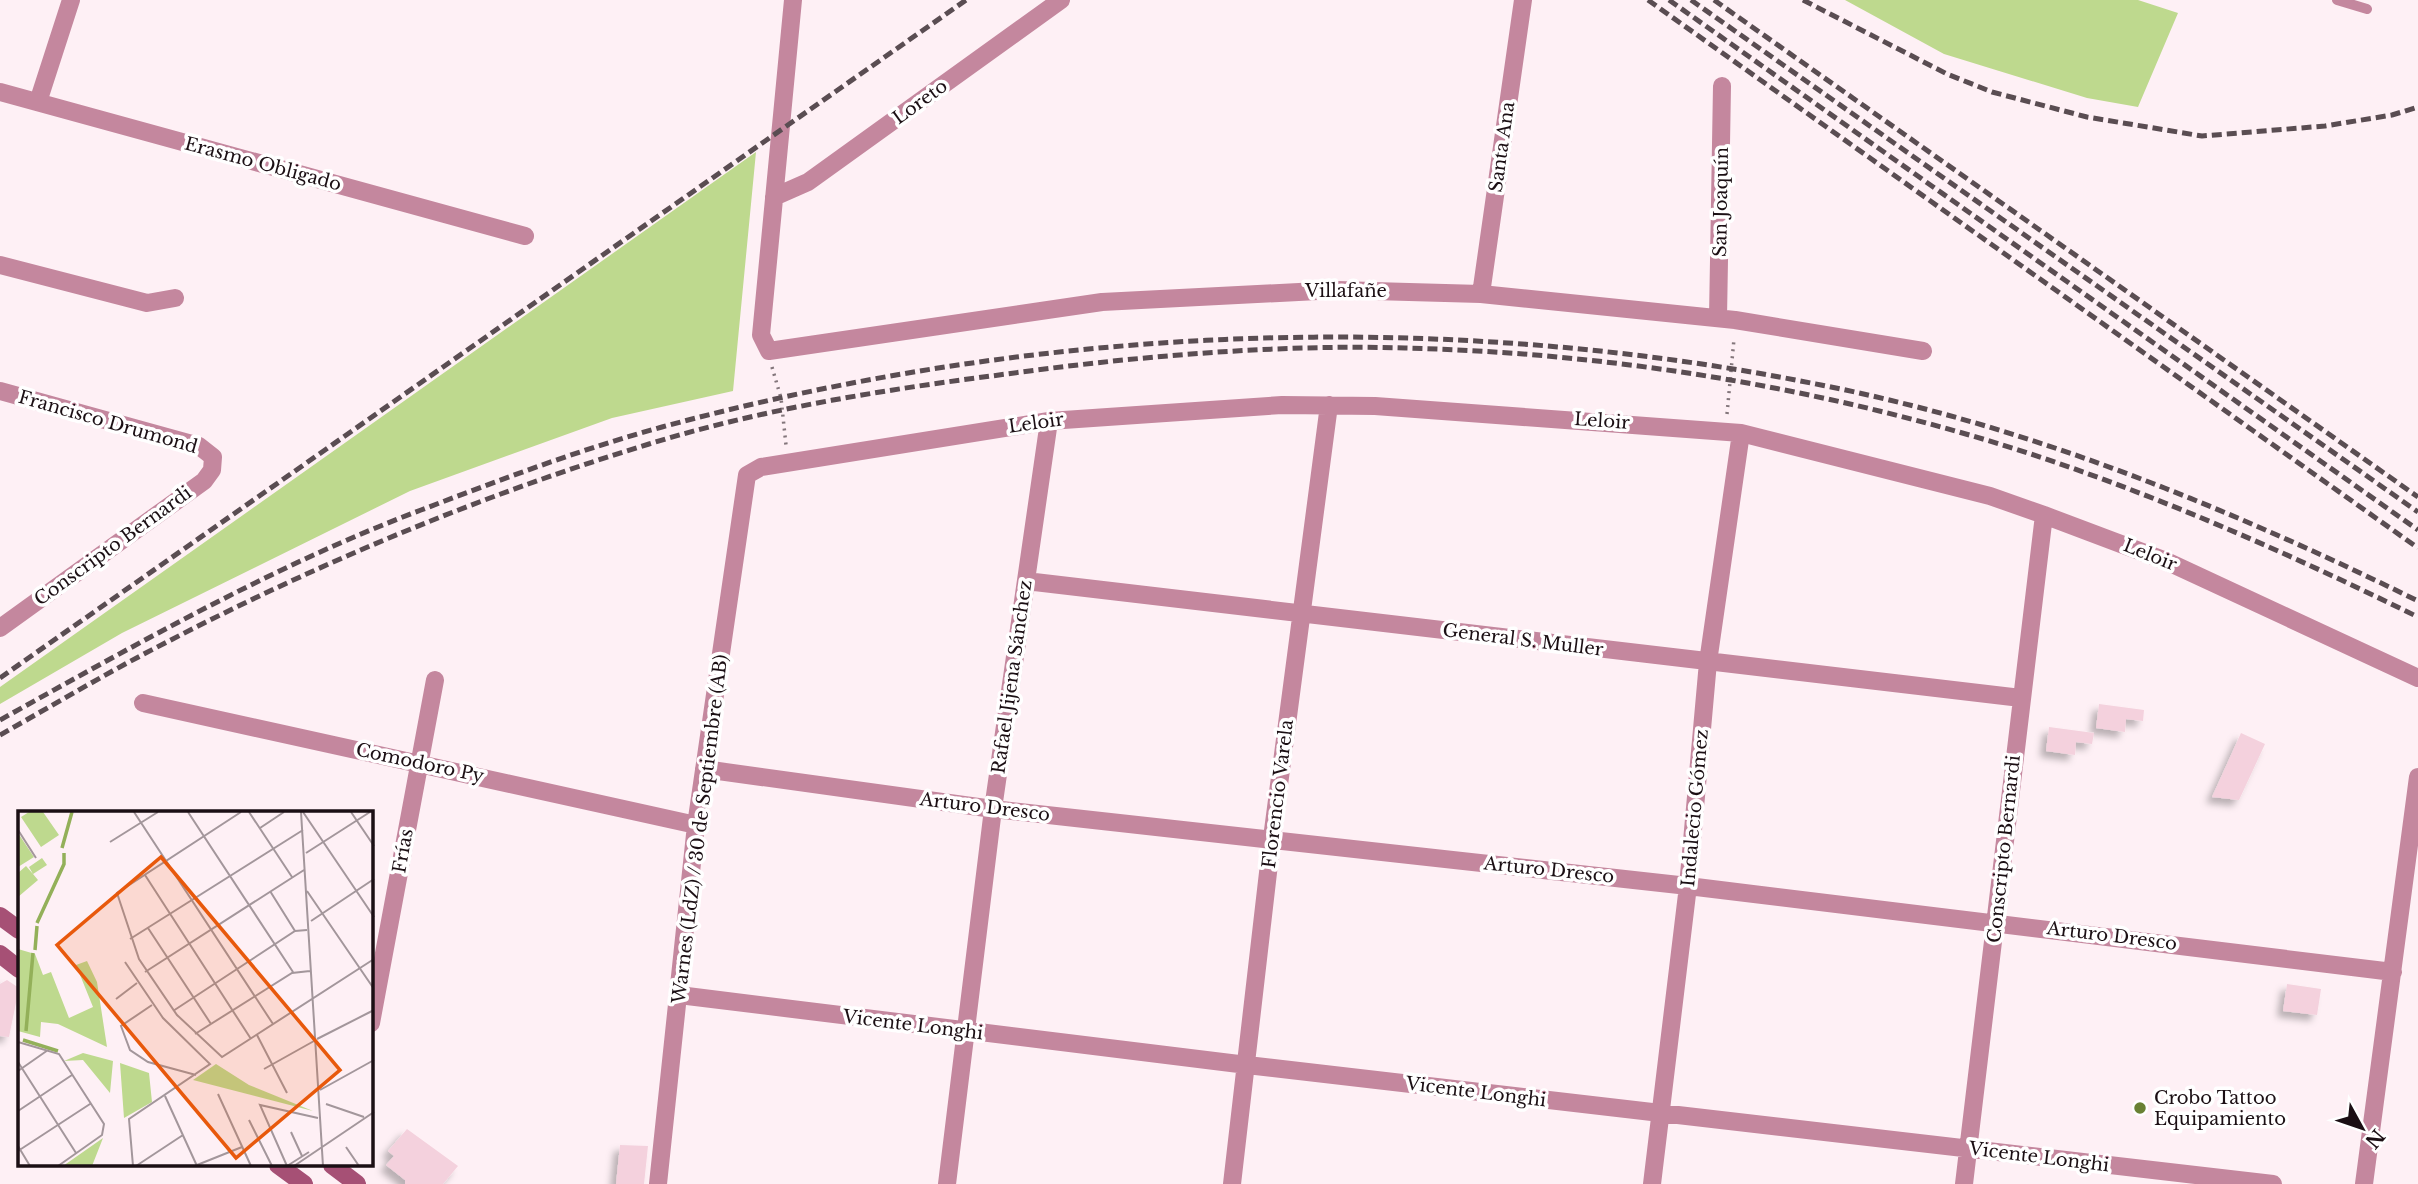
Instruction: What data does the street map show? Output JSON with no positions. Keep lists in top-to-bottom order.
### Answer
{
  "streets": {
    "street": [
      "Loreto",
      "Santa Ana",
      "Erasmo Obligado",
      "San Joaquín",
      "Villafañe",
      "Leloir",
      "Francisco Drumond",
      "Conscripto Bernardi",
      "General S. Muller",
      "Rafael Jijena Sánchez",
      "Comodoro Py",
      "Florencio Varela",
      "Arturo Dresco",
      "Indalecio Gómez",
      "Warnes (LdZ) / 30 de Septiembre (AB)",
      "Frías",
      "Vicente Longhi"
    ]
  },
  "crossings": [
    ["Santa Ana", "Villafañe"],
    ["San Joaquín", "Villafañe"],
    ["Leloir", "Conscripto Bernardi"],
    ["Leloir", "Rafael Jijena Sánchez"],
    ["Leloir", "Florencio Varela"],
    ["Leloir", "Indalecio Gómez"],
    ["Leloir", "Warnes (LdZ) / 30 de Septiembre (AB)"],
    ["Francisco Drumond", "Conscripto Bernardi"],
    ["Conscripto Bernardi", "General S. Muller"],
    ["Conscripto Bernardi", "Arturo Dresco"],
    ["Conscripto Bernardi", "Vicente Longhi"],
    ["General S. Muller", "Rafael Jijena Sánchez"],
    ["General S. Muller", "Florencio Varela"],
    ["General S. Muller", "Indalecio Gómez"],
    ["Rafael Jijena Sánchez", "Arturo Dresco"],
    ["Rafael Jijena Sánchez", "Vicente Longhi"],
    ["Comodoro Py", "Warnes (LdZ) / 30 de Septiembre (AB)"],
    ["Comodoro Py", "Frías"],
    ["Florencio Varela", "Arturo Dresco"],
    ["Florencio Varela", "Vicente Longhi"],
    ["Arturo Dresco", "Indalecio Gómez"],
    ["Arturo Dresco", "Warnes (LdZ) / 30 de Septiembre (AB)"],
    ["Indalecio Gómez", "Vicente Longhi"],
    ["Warnes (LdZ) / 30 de Septiembre (AB)", "Vicente Longhi"]
  ],
  "places": ["Crobo Tattoo Equipamiento"],
  "north": "bottom right"
}
